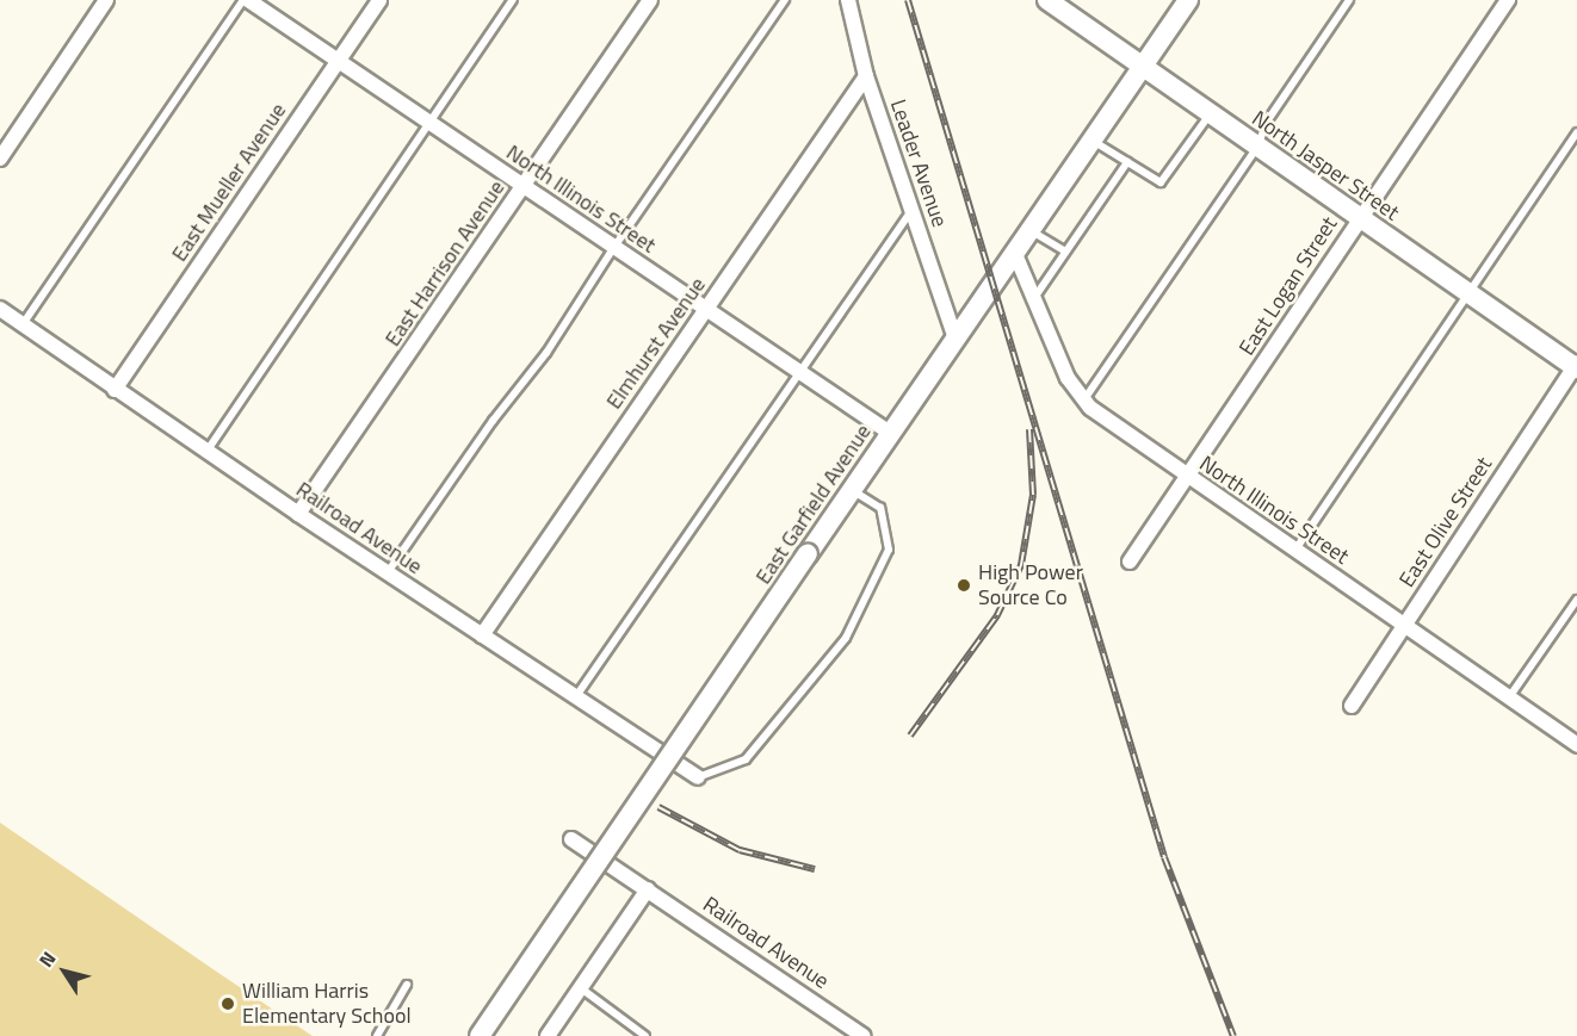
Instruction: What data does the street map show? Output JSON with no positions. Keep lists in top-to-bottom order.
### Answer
{
  "streets": {
    "street": [
      "Leader Avenue",
      "North Jasper Street",
      "East Mueller Avenue",
      "North Illinois Street",
      "East Harrison Avenue",
      "East Logan Street",
      "Elmhurst Avenue",
      "East Garfield Avenue",
      "East Olive Street",
      "Railroad Avenue"
    ]
  },
  "crossings": [
    ["Leader Avenue", "Elmhurst Avenue"],
    ["Leader Avenue", "East Garfield Avenue"],
    ["North Jasper Street", "East Logan Street"],
    ["North Jasper Street", "East Garfield Avenue"],
    ["North Jasper Street", "East Olive Street"],
    ["East Mueller Avenue", "North Illinois Street"],
    ["East Mueller Avenue", "Railroad Avenue"],
    ["North Illinois Street", "East Harrison Avenue"],
    ["North Illinois Street", "East Logan Street"],
    ["North Illinois Street", "Elmhurst Avenue"],
    ["North Illinois Street", "East Garfield Avenue"],
    ["North Illinois Street", "East Olive Street"],
    ["East Harrison Avenue", "Railroad Avenue"],
    ["Elmhurst Avenue", "Railroad Avenue"]
  ],
  "places": ["High Power Source Co", "William Harris Elementary School"],
  "north": "top left"
}
